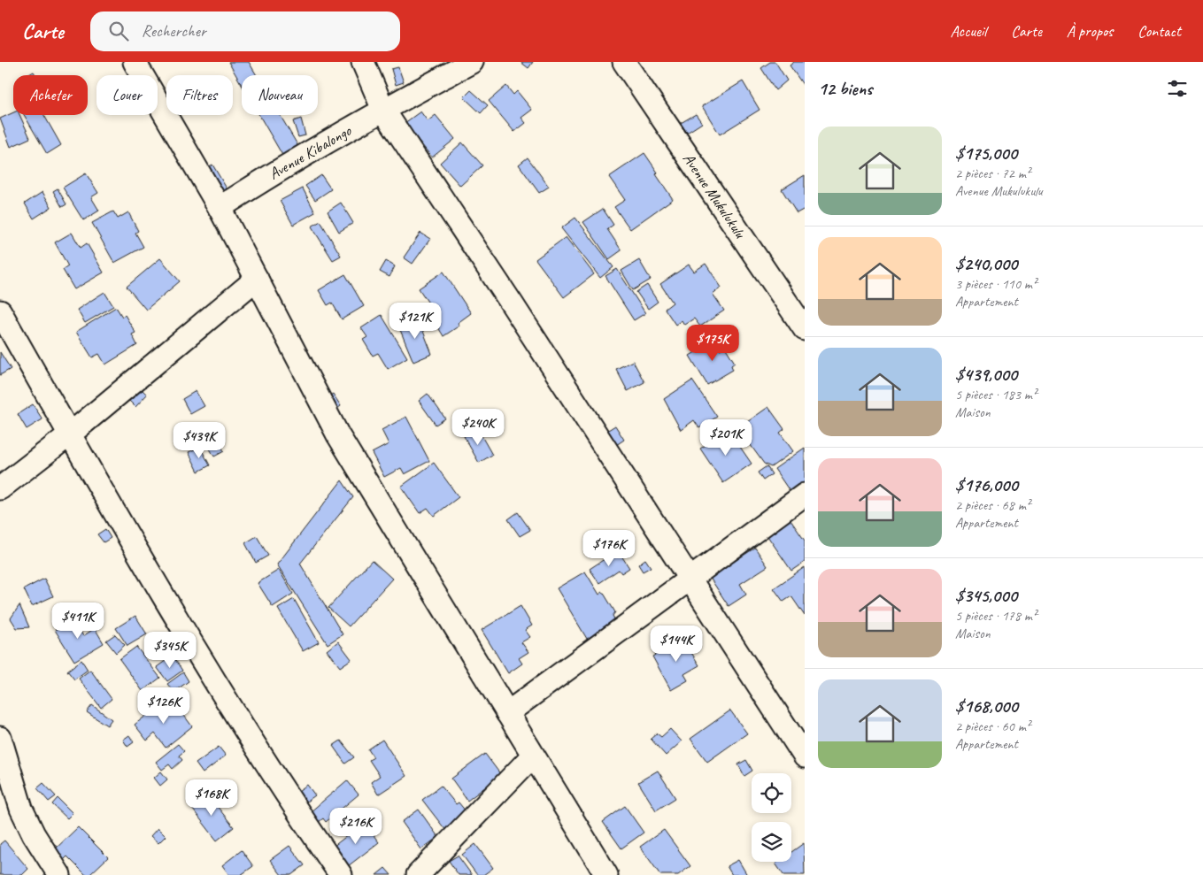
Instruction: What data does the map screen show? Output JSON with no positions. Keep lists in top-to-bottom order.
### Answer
{
  "streets": {
    "street": ["Avenue Kibalongo", "Avenue Mukulukulu"]
  },
  "page": {
    "header": "Carte",
    "search": "Rechercher",
    "nav": [
      "Accueil",
      "Carte",
      "À propos",
      "Contact"
    ],
    "heading": "12 biens",
    "chip": [
      "Acheter",
      "Louer",
      "Filtres",
      "Nouveau"
    ],
    "list": [
      {
        "name": "$175,000",
        "note": "2 pièces · 72 m² · Avenue Mukulukulu"
      },
      {
        "name": "$240,000",
        "note": "3 pièces · 110 m² · Appartement"
      },
      {
        "name": "$439,000",
        "note": "5 pièces · 183 m² · Maison"
      },
      {
        "name": "$176,000",
        "note": "2 pièces · 68 m² · Appartement"
      },
      {
        "name": "$345,000",
        "note": "5 pièces · 178 m² · Maison"
      },
      {
        "name": "$168,000",
        "note": "2 pièces · 60 m² · Appartement"
      }
    ],
    "price": [
      "$121K",
      "$175K",
      "$240K",
      "$201K",
      "$439K",
      "$176K",
      "$411K",
      "$144K",
      "$345K",
      "$126K",
      "$168K",
      "$216K"
    ]
  }
}
